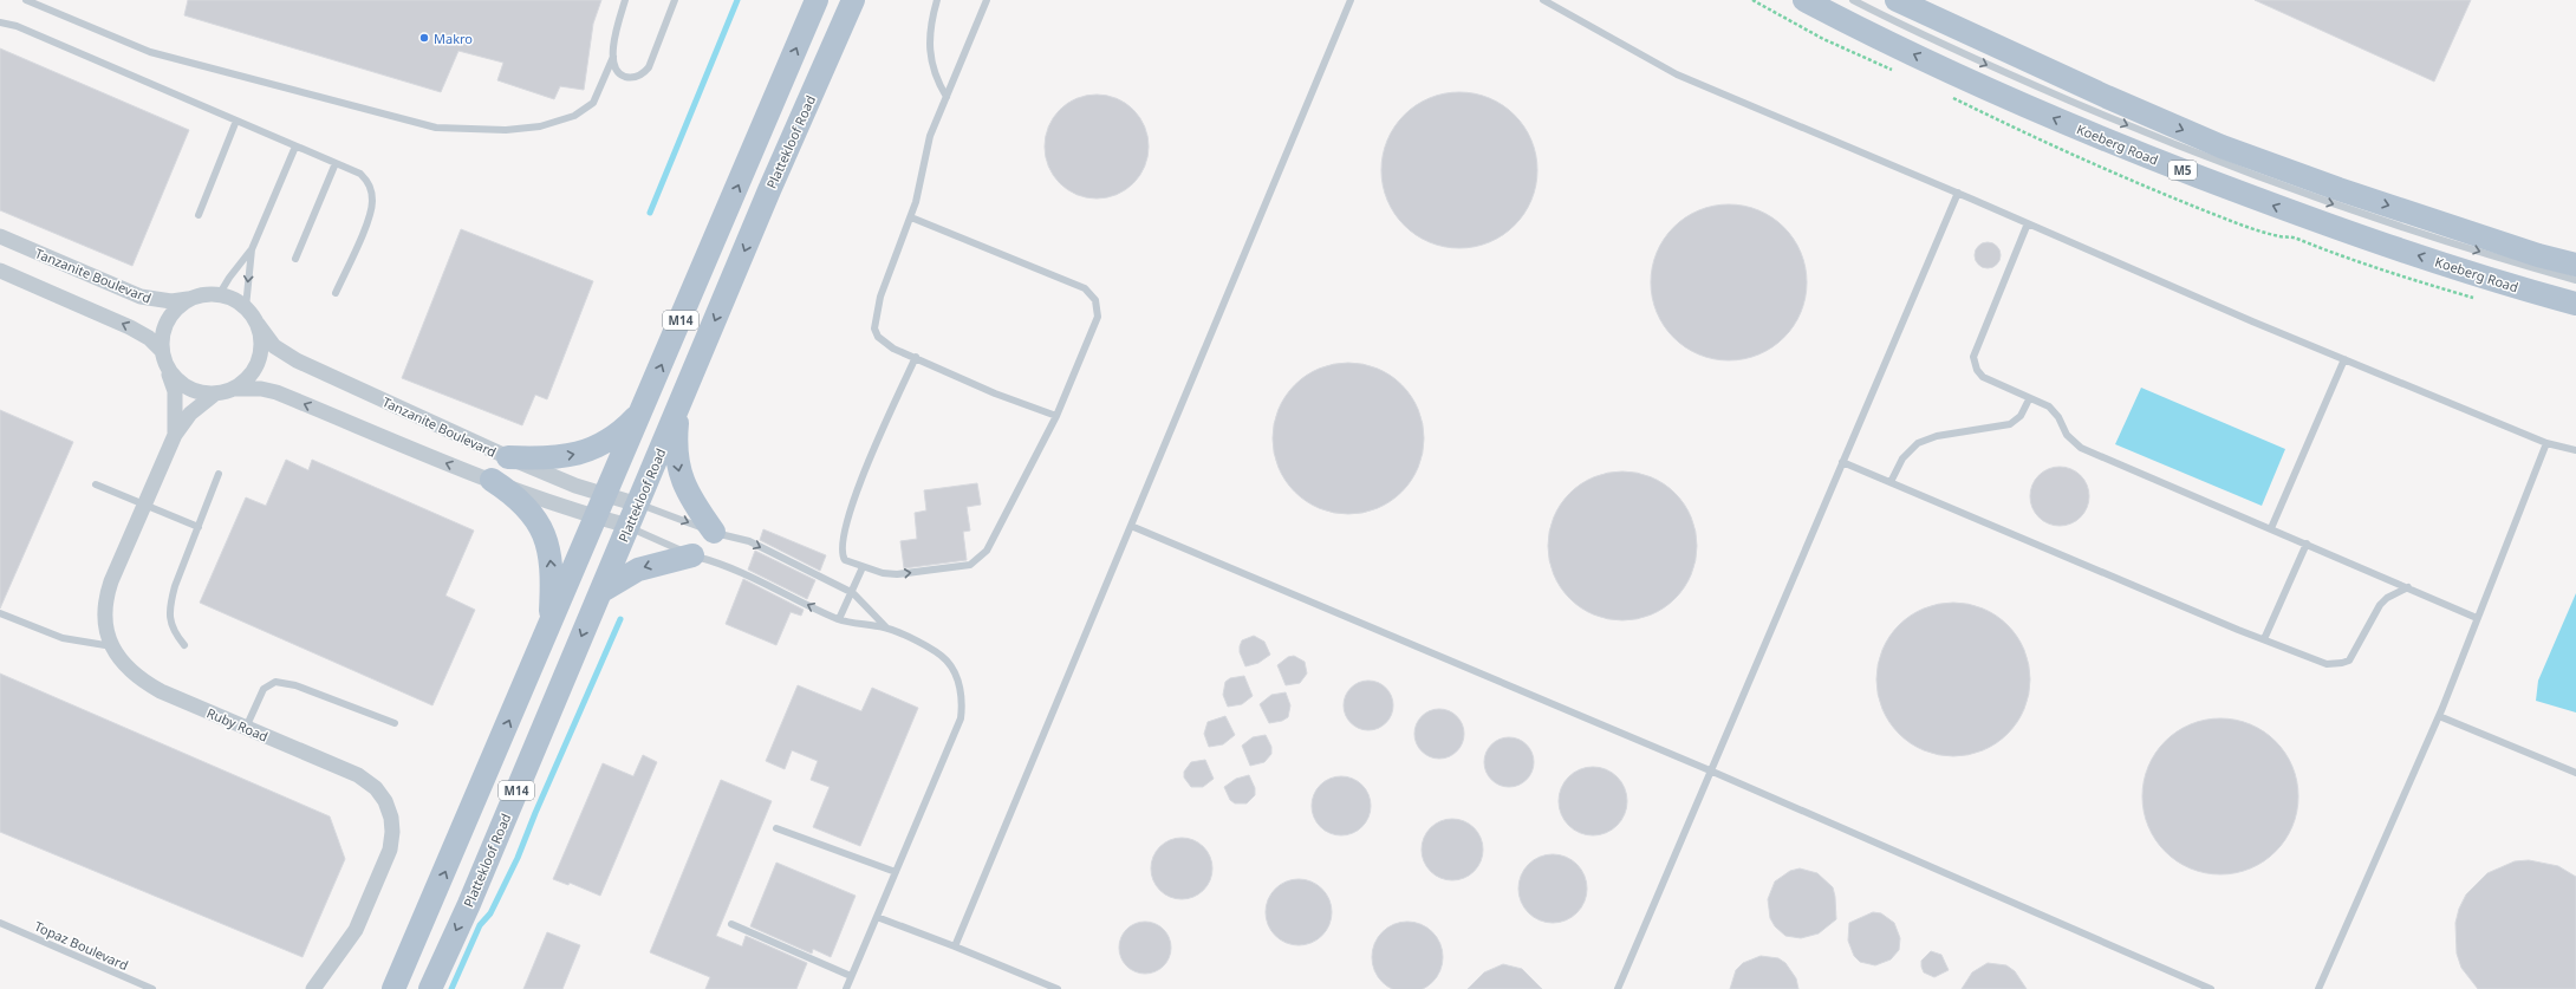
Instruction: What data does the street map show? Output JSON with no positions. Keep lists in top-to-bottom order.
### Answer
{
  "streets": {
    "main road": [
      "Plattekloof Road",
      "Koeberg Road",
      "M5",
      "M14"
    ],
    "street": ["Tanzanite Boulevard", "Ruby Road"],
    "lane": ["Topaz Boulevard"]
  },
  "crossings": [
    ["Plattekloof Road", "Tanzanite Boulevard"],
    ["Tanzanite Boulevard", "M14"],
    ["Tanzanite Boulevard", "Ruby Road"]
  ],
  "places": ["Makro"]
}
